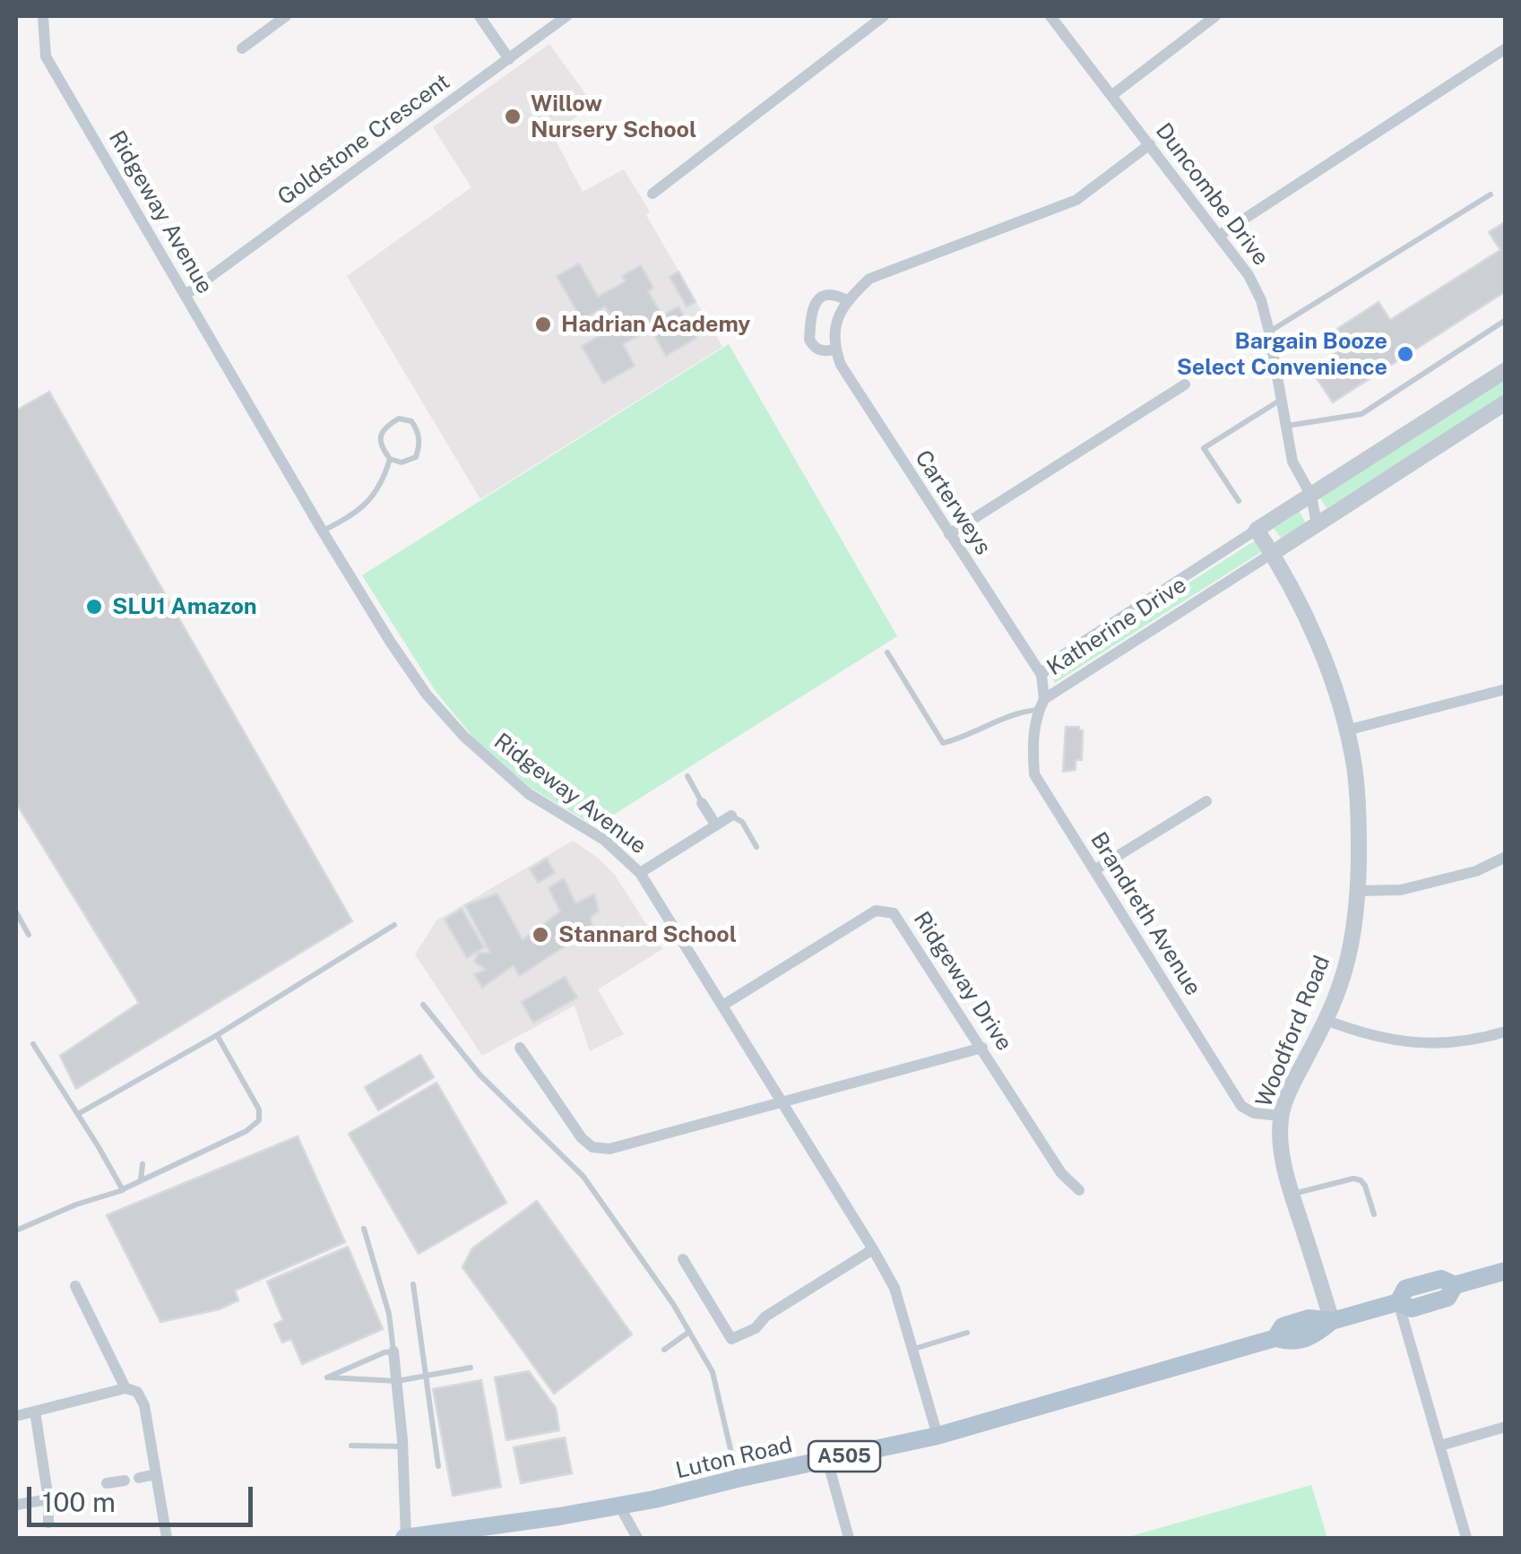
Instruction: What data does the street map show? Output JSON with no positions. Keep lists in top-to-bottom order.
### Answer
{
  "streets": {
    "main road": ["A505", "Luton Road"],
    "street": [
      "Goldstone Crescent",
      "Duncombe Drive",
      "Ridgeway Avenue",
      "Carterweys",
      "Katherine Drive",
      "Brandreth Avenue",
      "Ridgeway Drive",
      "Woodford Road"
    ]
  },
  "crossings": [
    ["Goldstone Crescent", "Ridgeway Avenue"],
    ["Duncombe Drive", "Carterweys"],
    ["Duncombe Drive", "Katherine Drive"],
    ["Ridgeway Avenue", "Ridgeway Drive"],
    ["Ridgeway Avenue", "Luton Road"],
    ["Carterweys", "Katherine Drive"],
    ["Katherine Drive", "Brandreth Avenue"],
    ["Katherine Drive", "Woodford Road"],
    ["Brandreth Avenue", "Woodford Road"],
    ["Woodford Road", "Luton Road"]
  ],
  "places": [
    "Willow Nursery School",
    "Hadrian Academy",
    "Bargain Booze Select Convenience",
    "SLU1 Amazon",
    "Stannard School"
  ],
  "scale_bar": "100 m"
}
